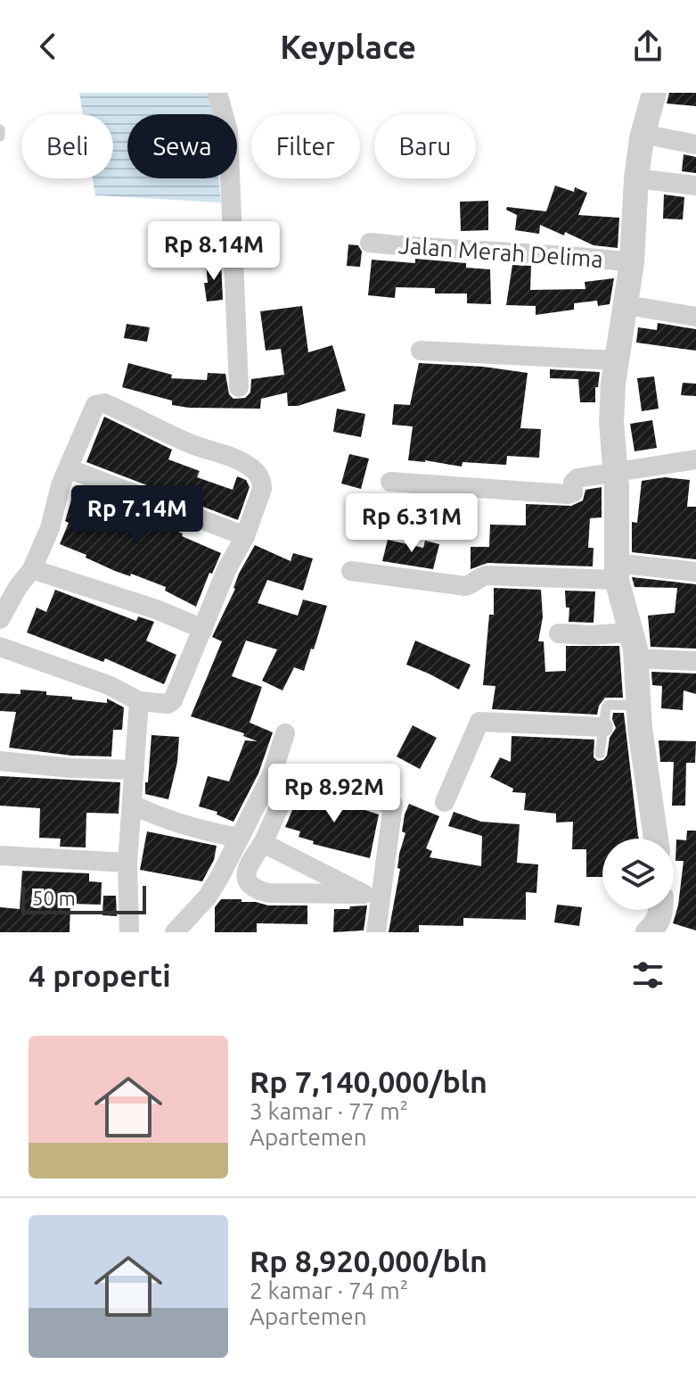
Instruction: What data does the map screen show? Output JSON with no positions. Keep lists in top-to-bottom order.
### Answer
{
  "streets": {
    "street": ["Jalan Merah Delima"]
  },
  "scale_bar": "50 m",
  "page": {
    "header": "Keyplace",
    "chip": [
      "Beli",
      "Sewa",
      "Filter",
      "Baru"
    ],
    "price": [
      "Rp 8.14M",
      "Rp 7.14M",
      "Rp 6.31M",
      "Rp 8.92M"
    ],
    "scale": "50 m",
    "heading": "4 properti",
    "list": [
      {
        "name": "Rp 7,140,000/bln",
        "note": "3 kamar · 77 m² · Apartemen"
      },
      {
        "name": "Rp 8,920,000/bln",
        "note": "2 kamar · 74 m² · Apartemen"
      }
    ]
  }
}
